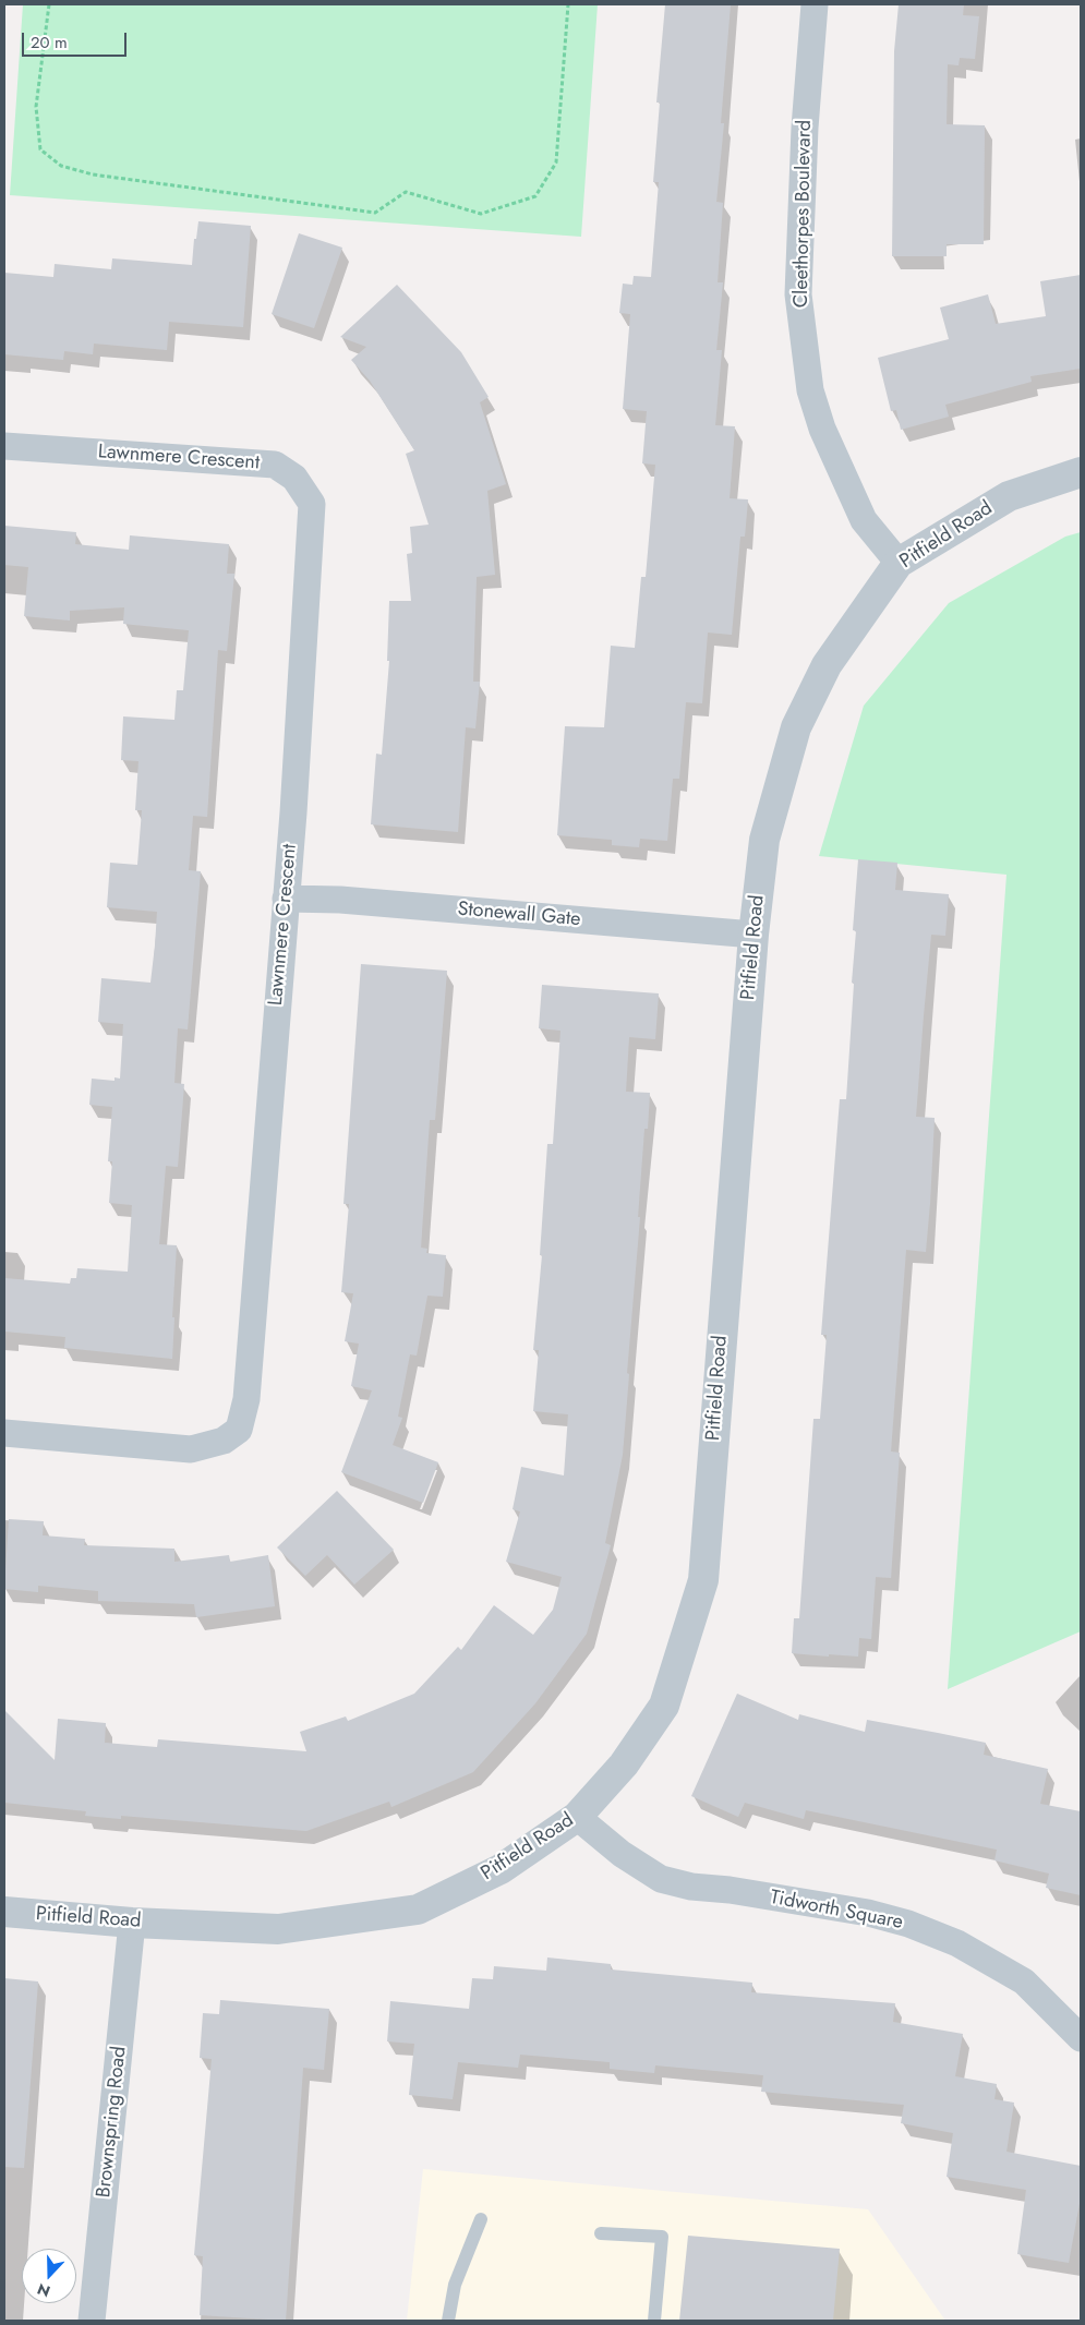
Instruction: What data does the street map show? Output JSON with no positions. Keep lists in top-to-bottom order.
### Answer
{
  "streets": {
    "street": [
      "Cleethorpes Boulevard",
      "Lawnmere Crescent",
      "Pitfield Road",
      "Stonewall Gate",
      "Tidworth Square",
      "Brownspring Road"
    ]
  },
  "crossings": [
    ["Cleethorpes Boulevard", "Pitfield Road"],
    ["Lawnmere Crescent", "Stonewall Gate"],
    ["Pitfield Road", "Stonewall Gate"],
    ["Pitfield Road", "Tidworth Square"],
    ["Pitfield Road", "Brownspring Road"]
  ],
  "scale_bar": "20 m",
  "north": "bottom"
}
